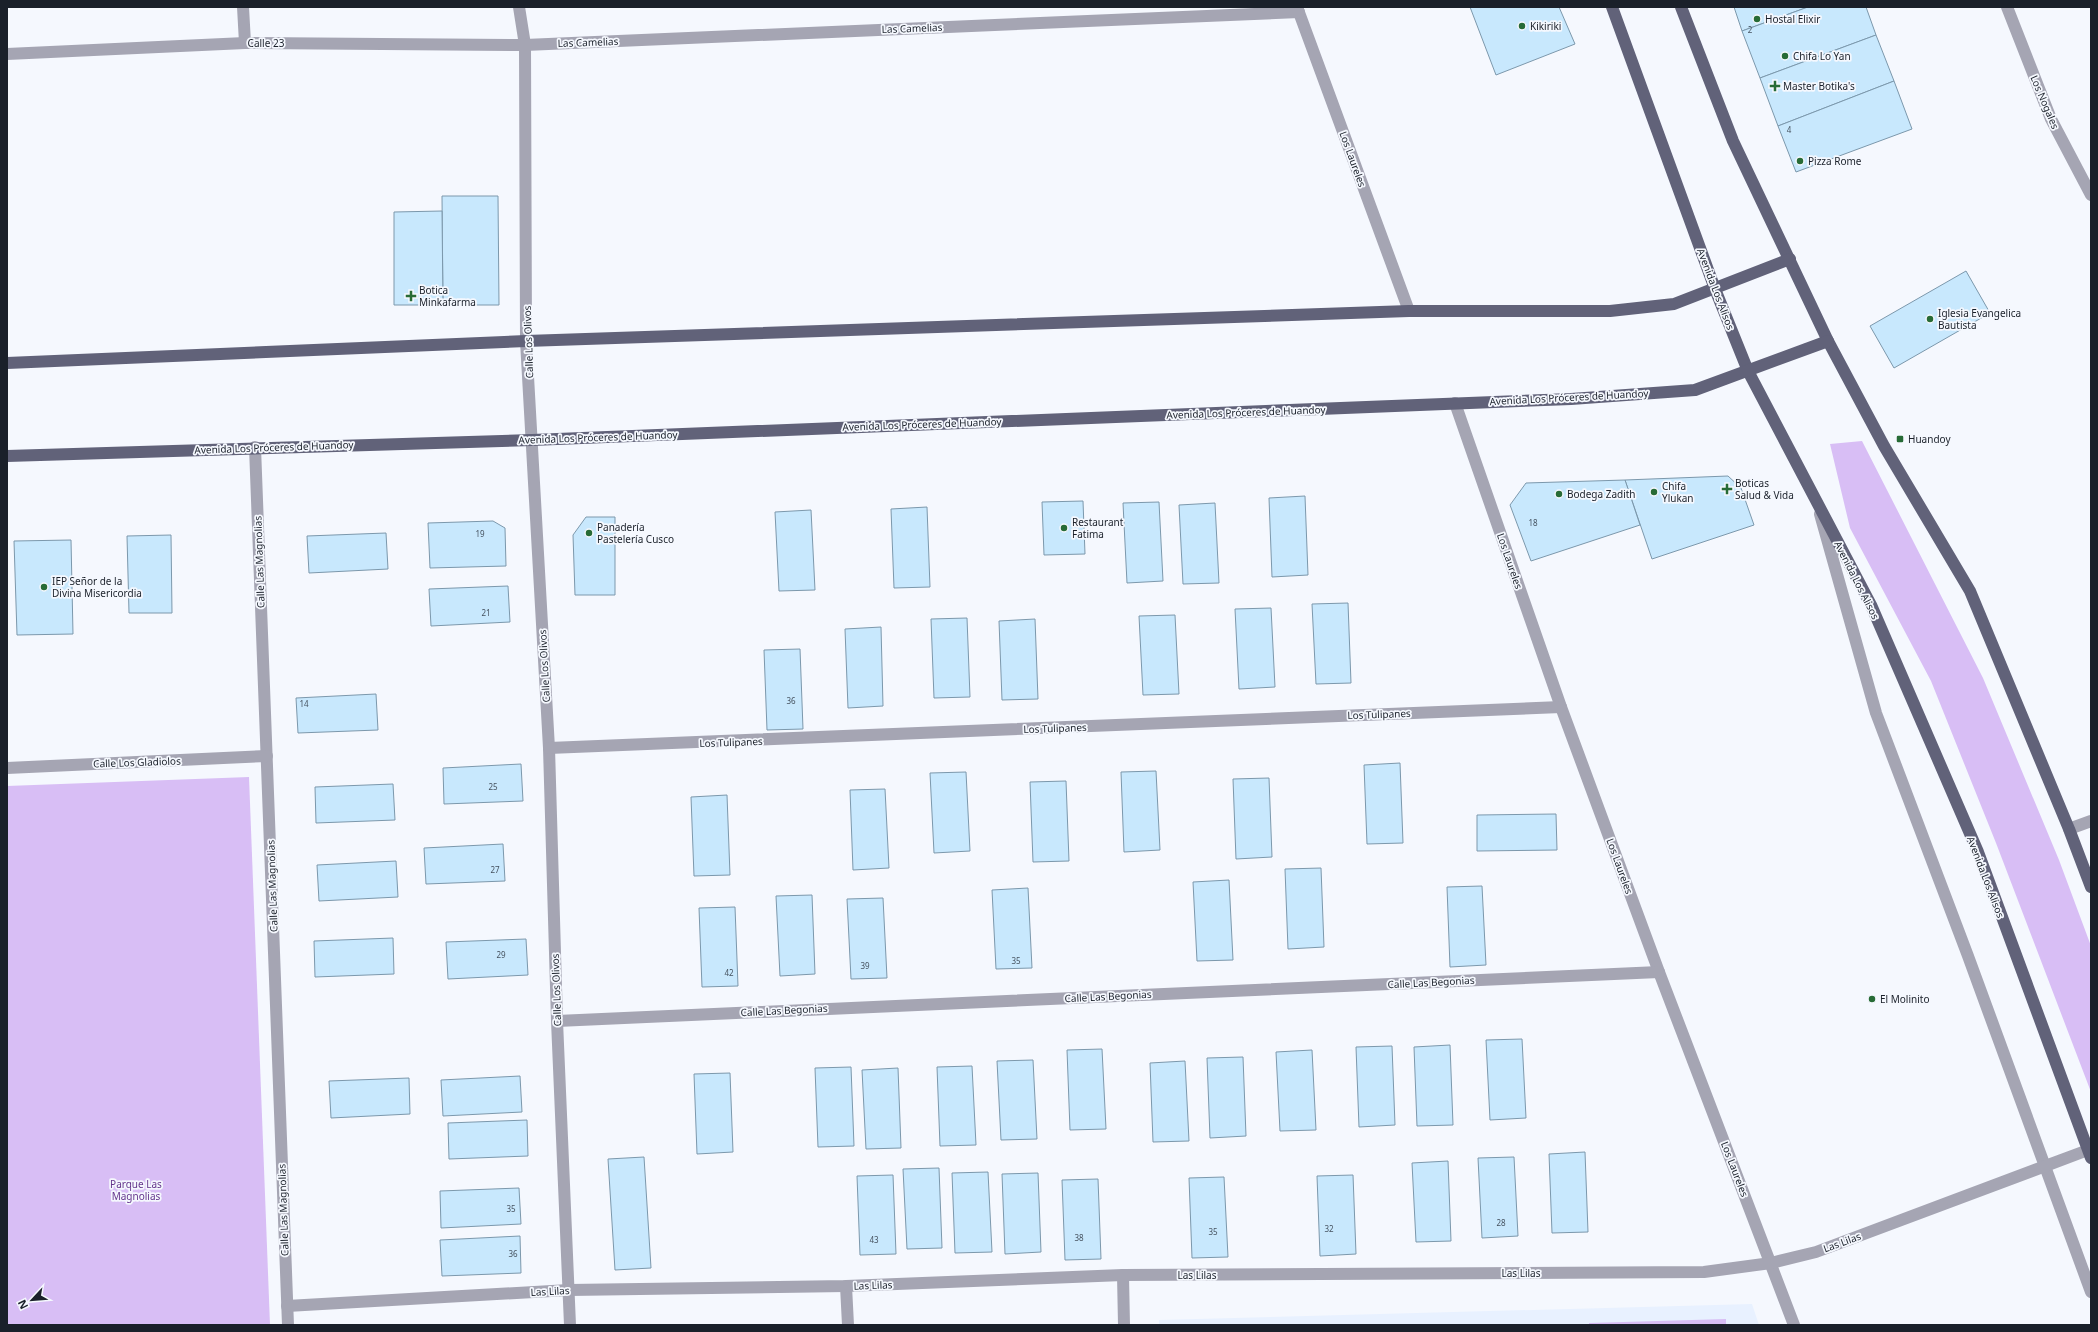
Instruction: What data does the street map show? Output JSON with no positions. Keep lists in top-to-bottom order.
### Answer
{
  "streets": {
    "main road": ["Avenida Los Alisos", "Avenida Los Próceres de Huandoy"],
    "street": [
      "Las Camelias",
      "Calle 23",
      "Los Nogales",
      "Los Laureles",
      "Calle Los Olivos",
      "Calle Las Magnolias",
      "Los Tulipanes",
      "Calle Los Gladiolos",
      "Calle Las Begonias",
      "Las Lilas"
    ]
  },
  "crossings": [
    ["Las Camelias", "Calle 23"],
    ["Las Camelias", "Los Laureles"],
    ["Las Camelias", "Calle Los Olivos"],
    ["Calle 23", "Calle Los Olivos"],
    ["Los Laureles", "Avenida Los Próceres de Huandoy"],
    ["Los Laureles", "Los Tulipanes"],
    ["Los Laureles", "Calle Las Begonias"],
    ["Los Laureles", "Las Lilas"],
    ["Avenida Los Alisos", "Avenida Los Próceres de Huandoy"],
    ["Avenida Los Alisos", "Las Lilas"],
    ["Calle Los Olivos", "Avenida Los Próceres de Huandoy"],
    ["Calle Los Olivos", "Los Tulipanes"],
    ["Calle Los Olivos", "Calle Las Begonias"],
    ["Calle Los Olivos", "Las Lilas"],
    ["Avenida Los Próceres de Huandoy", "Calle Las Magnolias"],
    ["Calle Las Magnolias", "Calle Los Gladiolos"],
    ["Calle Las Magnolias", "Las Lilas"]
  ],
  "parks": ["Parque Las Magnolias"],
  "places": {
    "other": [
      "Hostal Elixir",
      "Kikiriki",
      "Chifa Lo Yan",
      "Pizza Rome",
      "Iglesia Evangelica Bautista",
      "Chifa Ylukan",
      "Bodega Zadith",
      "Restaurant Fatima",
      "Panadería Pastelería Cusco",
      "IEP Señor de la Divina Misericordia",
      "El Molinito"
    ],
    "health": ["Master Botika's", "Botica Minkafarma", "Boticas Salud & Vida"],
    "transit": ["Huandoy"]
  },
  "house_numbers": [
    "2",
    "4",
    "18",
    "19",
    "21",
    "36",
    "14",
    "25",
    "27",
    "29",
    "35",
    "39",
    "42",
    "35",
    "28",
    "32",
    "35",
    "38",
    "43",
    "36"
  ],
  "north": "bottom left"
}
